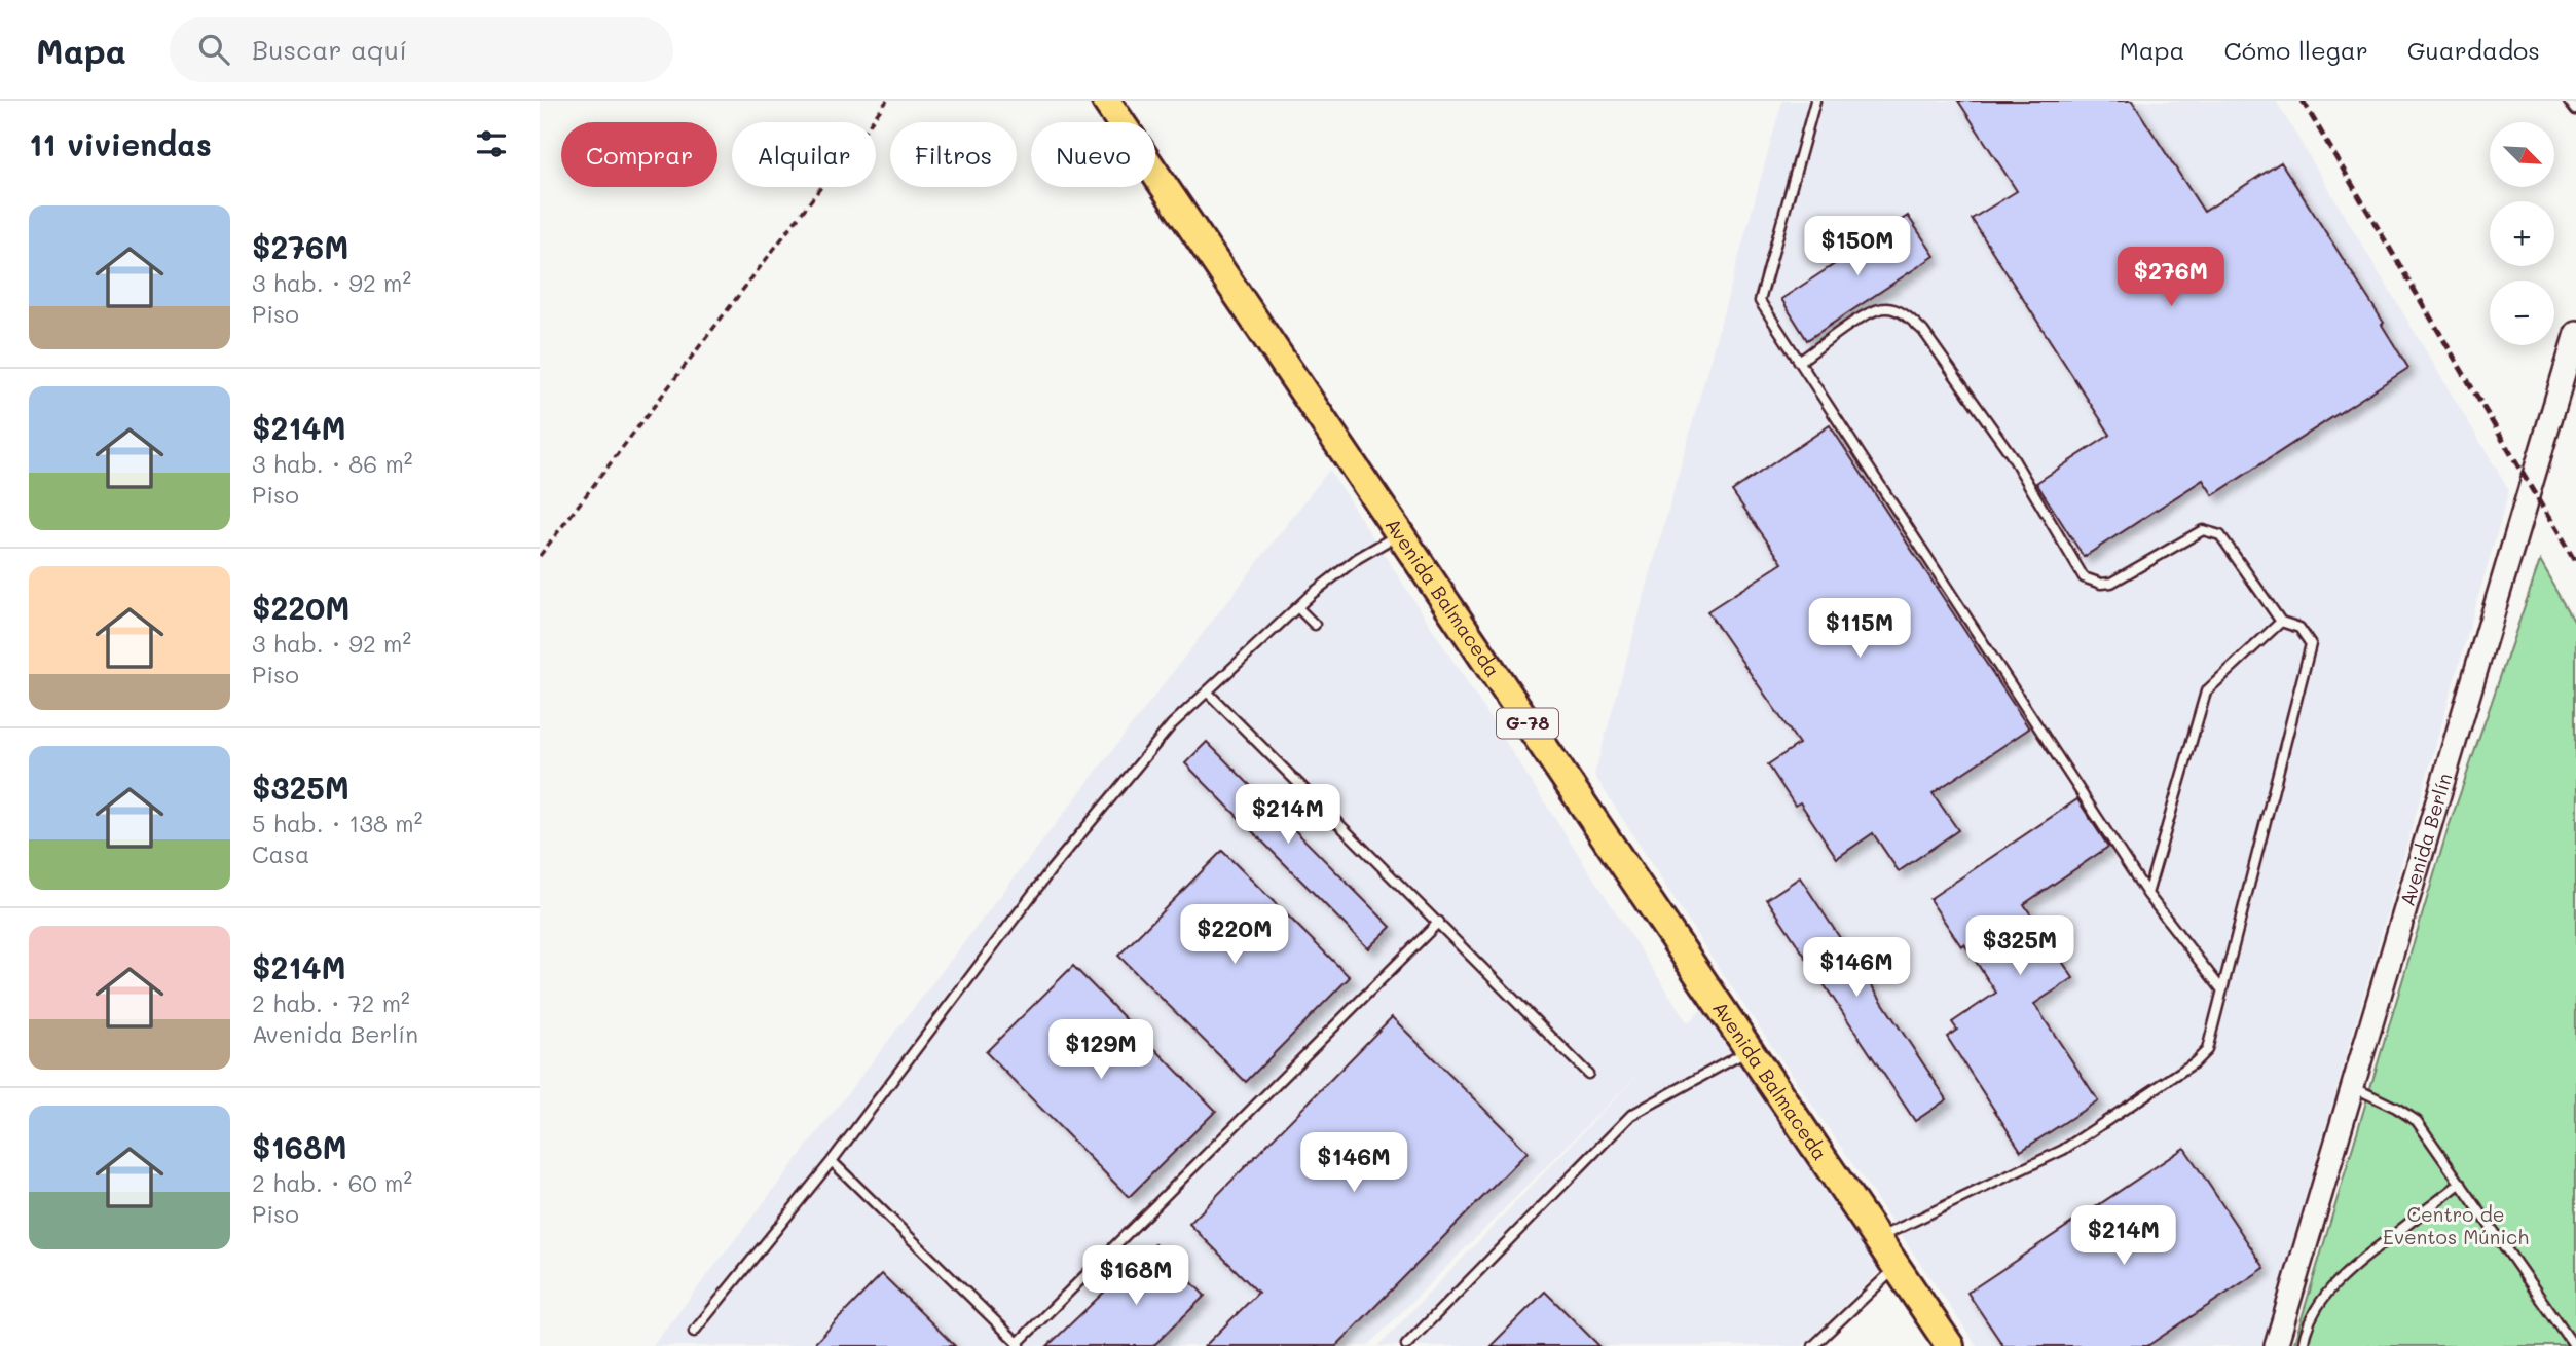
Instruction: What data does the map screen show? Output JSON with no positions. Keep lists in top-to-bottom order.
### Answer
{
  "streets": {
    "main road": ["Avenida Balmaceda", "G-78"],
    "street": ["Avenida Berlín"]
  },
  "parks": ["Centro de Eventos Múnich"],
  "north": "bottom right",
  "page": {
    "header": "Mapa",
    "search": "Buscar aquí",
    "nav": ["Mapa", "Cómo llegar", "Guardados"],
    "heading": "11 viviendas",
    "map_buttons": ["+", "−"],
    "chip": [
      "Comprar",
      "Alquilar",
      "Filtros",
      "Nuevo"
    ],
    "list": [
      {
        "name": "$276M",
        "note": "3 hab. · 92 m² · Piso"
      },
      {
        "name": "$214M",
        "note": "3 hab. · 86 m² · Piso"
      },
      {
        "name": "$220M",
        "note": "3 hab. · 92 m² · Piso"
      },
      {
        "name": "$325M",
        "note": "5 hab. · 138 m² · Casa"
      },
      {
        "name": "$214M",
        "note": "2 hab. · 72 m² · Avenida Berlín"
      },
      {
        "name": "$168M",
        "note": "2 hab. · 60 m² · Piso"
      }
    ],
    "price": [
      "$150M",
      "$276M",
      "$115M",
      "$214M",
      "$220M",
      "$325M",
      "$146M",
      "$129M",
      "$146M",
      "$214M",
      "$168M"
    ]
  }
}
